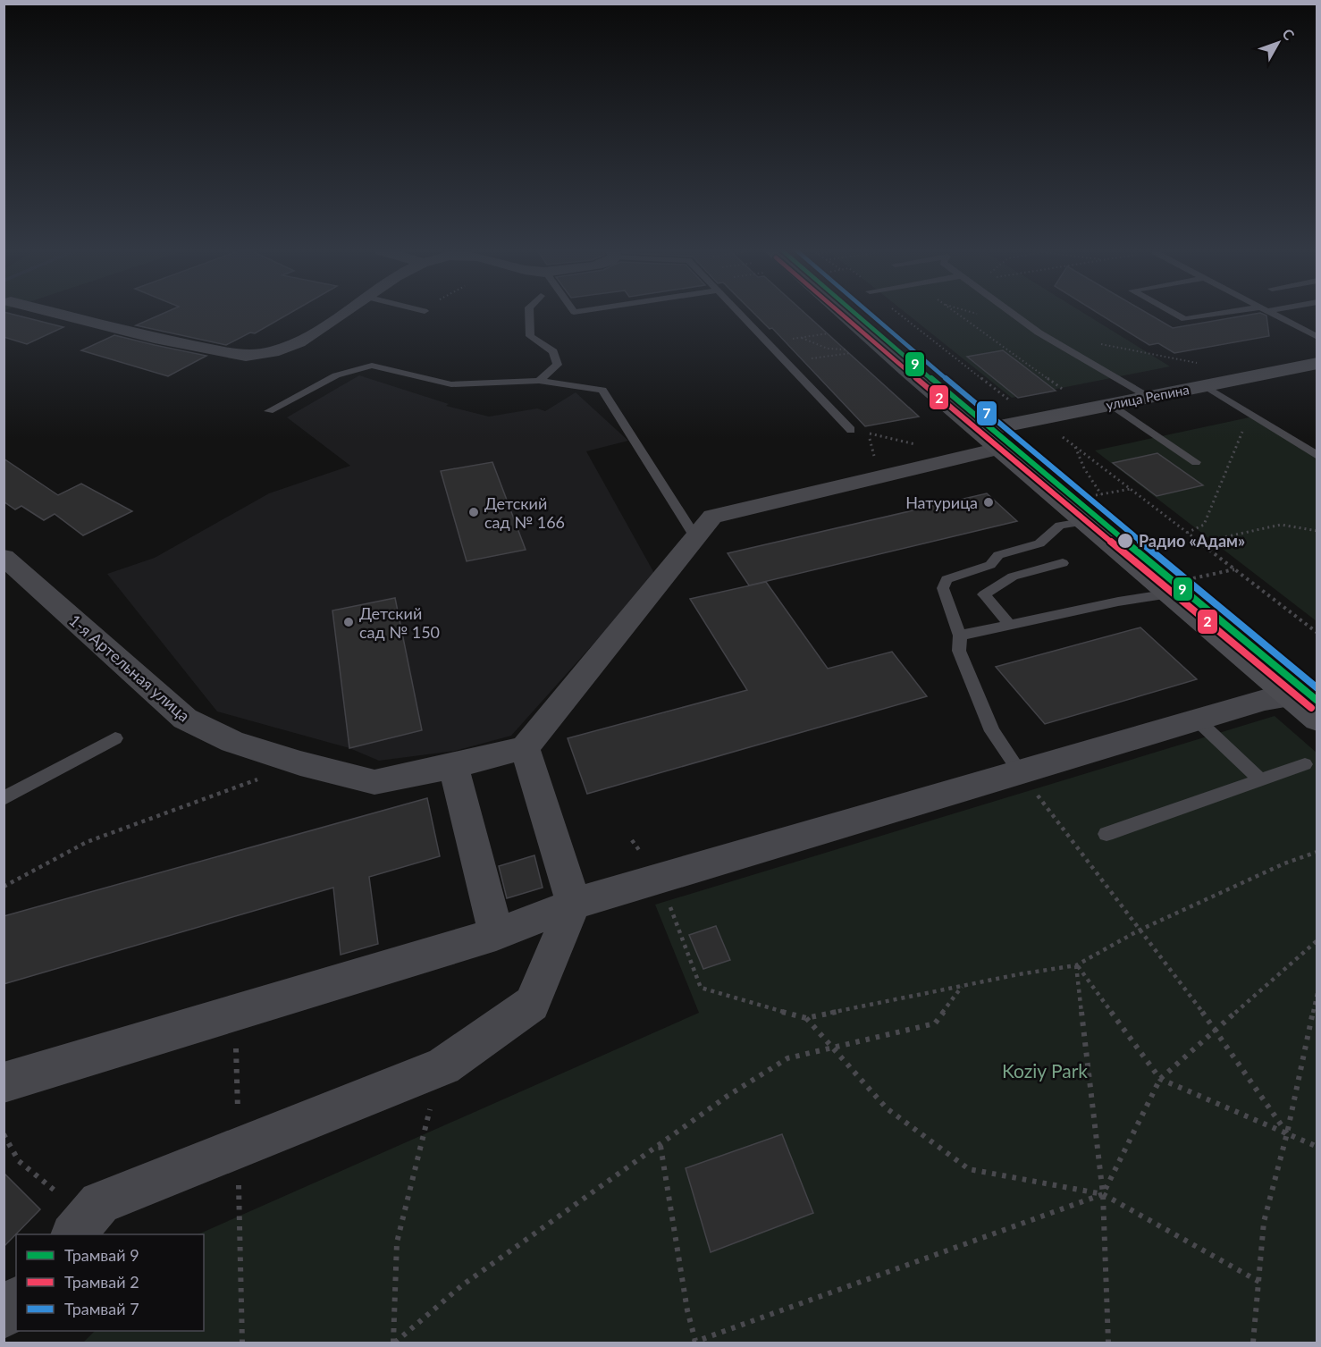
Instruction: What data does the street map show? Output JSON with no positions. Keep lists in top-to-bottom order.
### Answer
{
  "streets": {
    "street": ["улица Репина", "1-я Артельная улица"]
  },
  "parks": ["Koziy Park"],
  "places": [
    "Натурица",
    "Детский сад № 166",
    "Радио «Адам»",
    "Детский сад № 150"
  ],
  "lines": ["tram line 9", "tram line 2", "tram line 7"],
  "legend": ["Трамвай 9", "Трамвай 2", "Трамвай 7"],
  "north": "top right"
}
